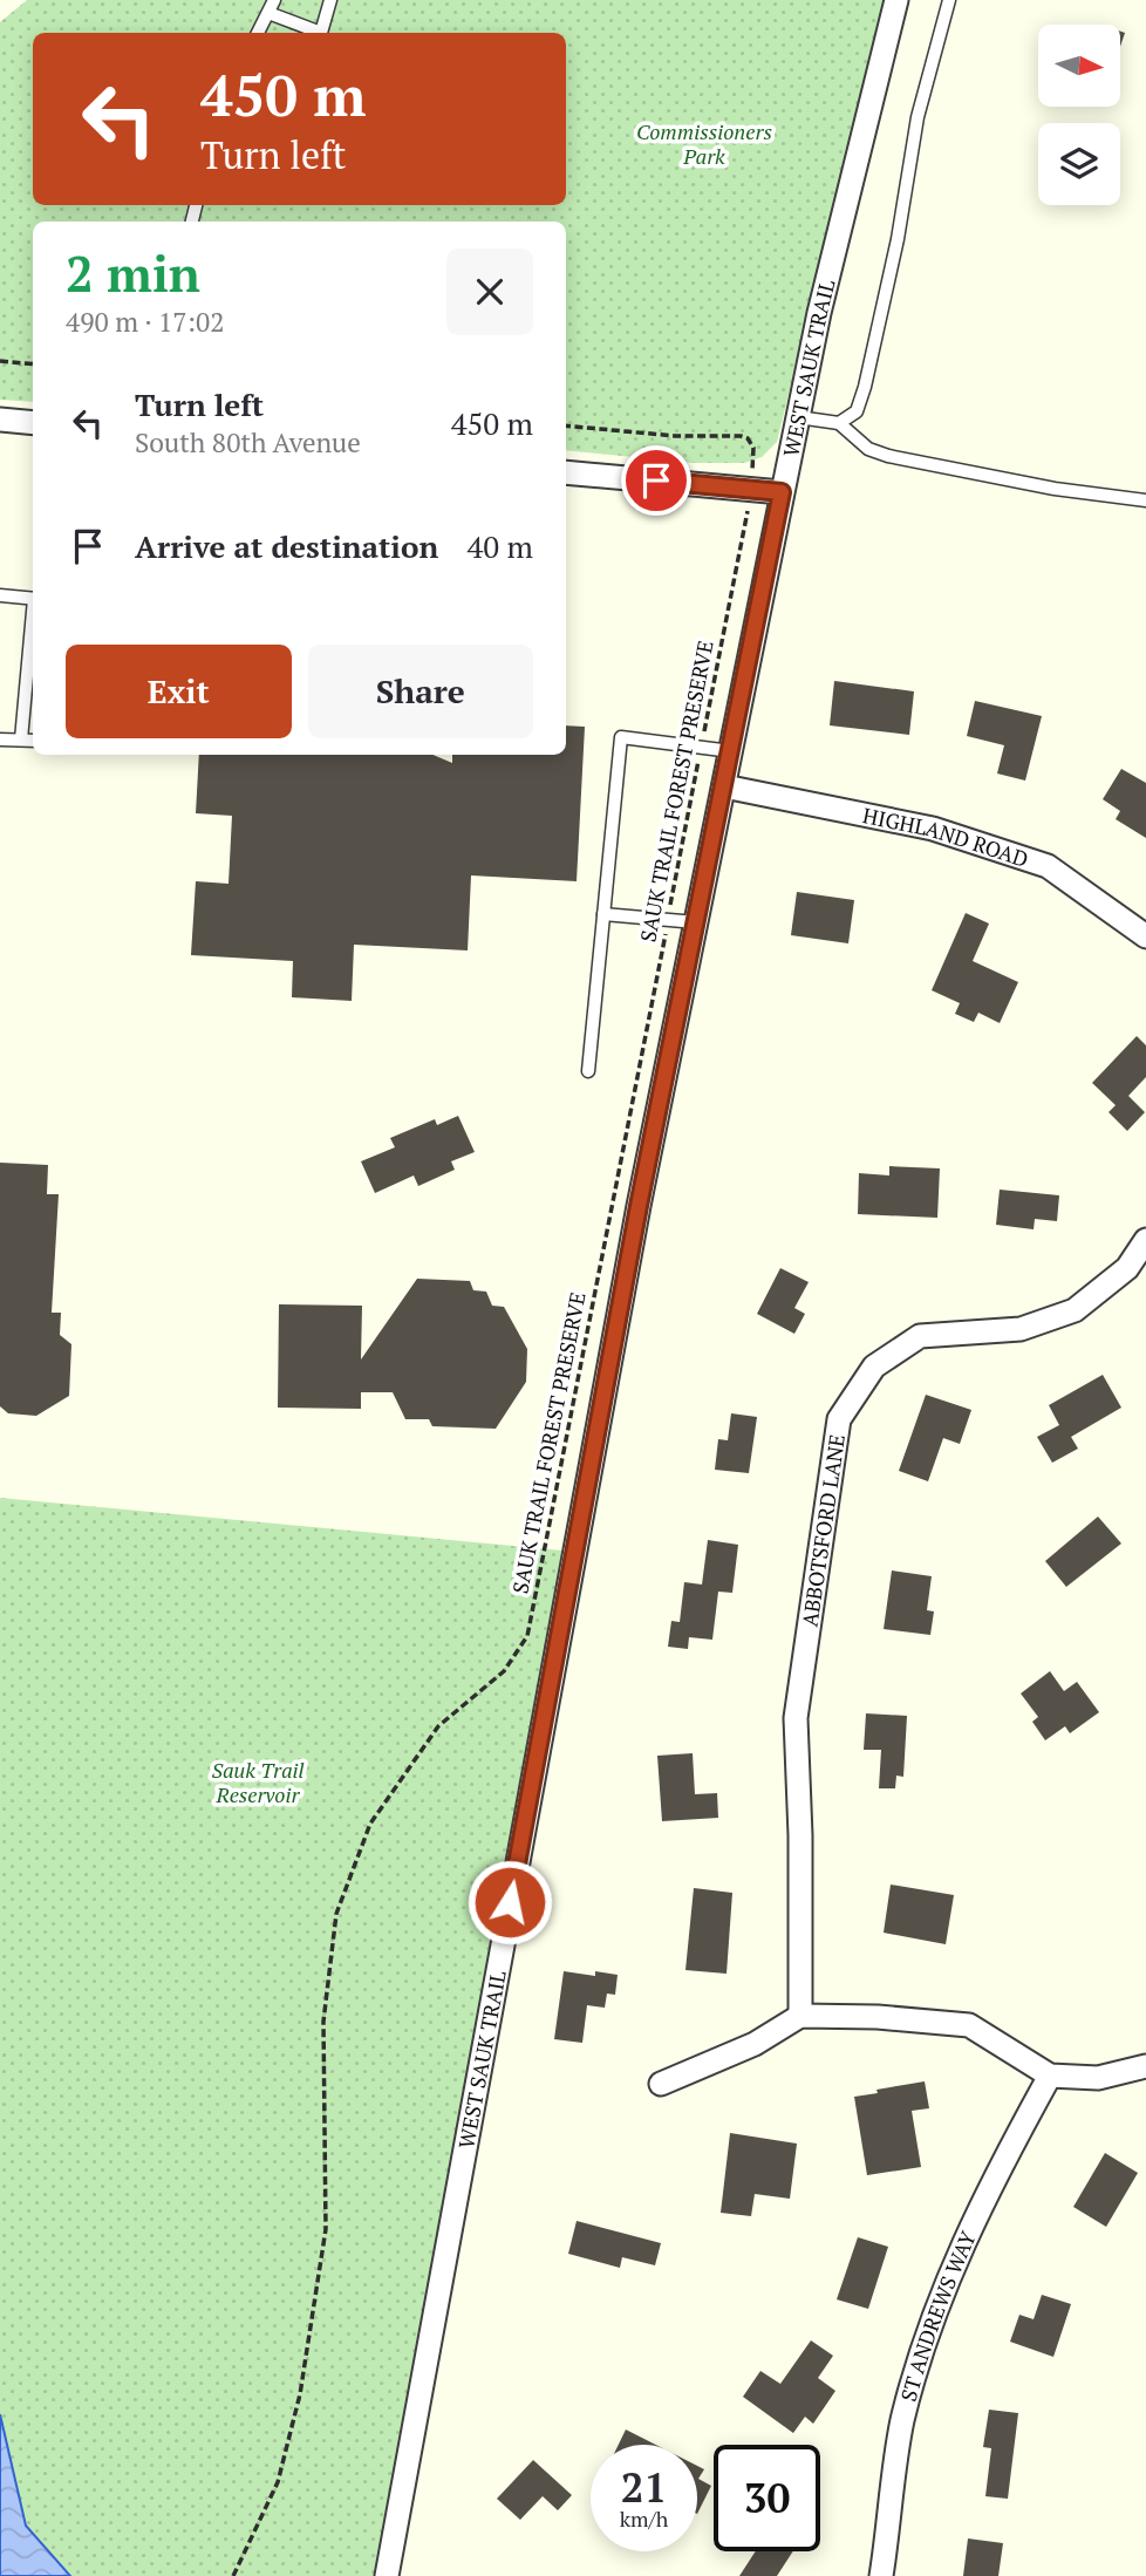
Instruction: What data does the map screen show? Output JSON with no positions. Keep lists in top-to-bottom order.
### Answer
{
  "streets": {
    "street": [
      "WEST SAUK TRAIL",
      "HIGHLAND ROAD",
      "ABBOTSFORD LANE",
      "ST ANDREWS WAY"
    ],
    "path": ["SAUK TRAIL FOREST PRESERVE"]
  },
  "crossings": [
    ["WEST SAUK TRAIL", "HIGHLAND ROAD"]
  ],
  "parks": ["Commissioners Park", "Sauk Trail Reservoir"],
  "north": "right",
  "page": {
    "turn": ["450 m", "Turn left"],
    "heading": ["2 min", "490 m · 17:02"],
    "list": [
      {
        "name": "Turn left",
        "note": "South 80th Avenue",
        "value": "450 m"
      },
      {
        "name": "Arrive at destination",
        "value": "40 m"
      }
    ],
    "buttons": ["Exit", "Share"],
    "speed": "21 km/h",
    "limit": "30"
  }
}
